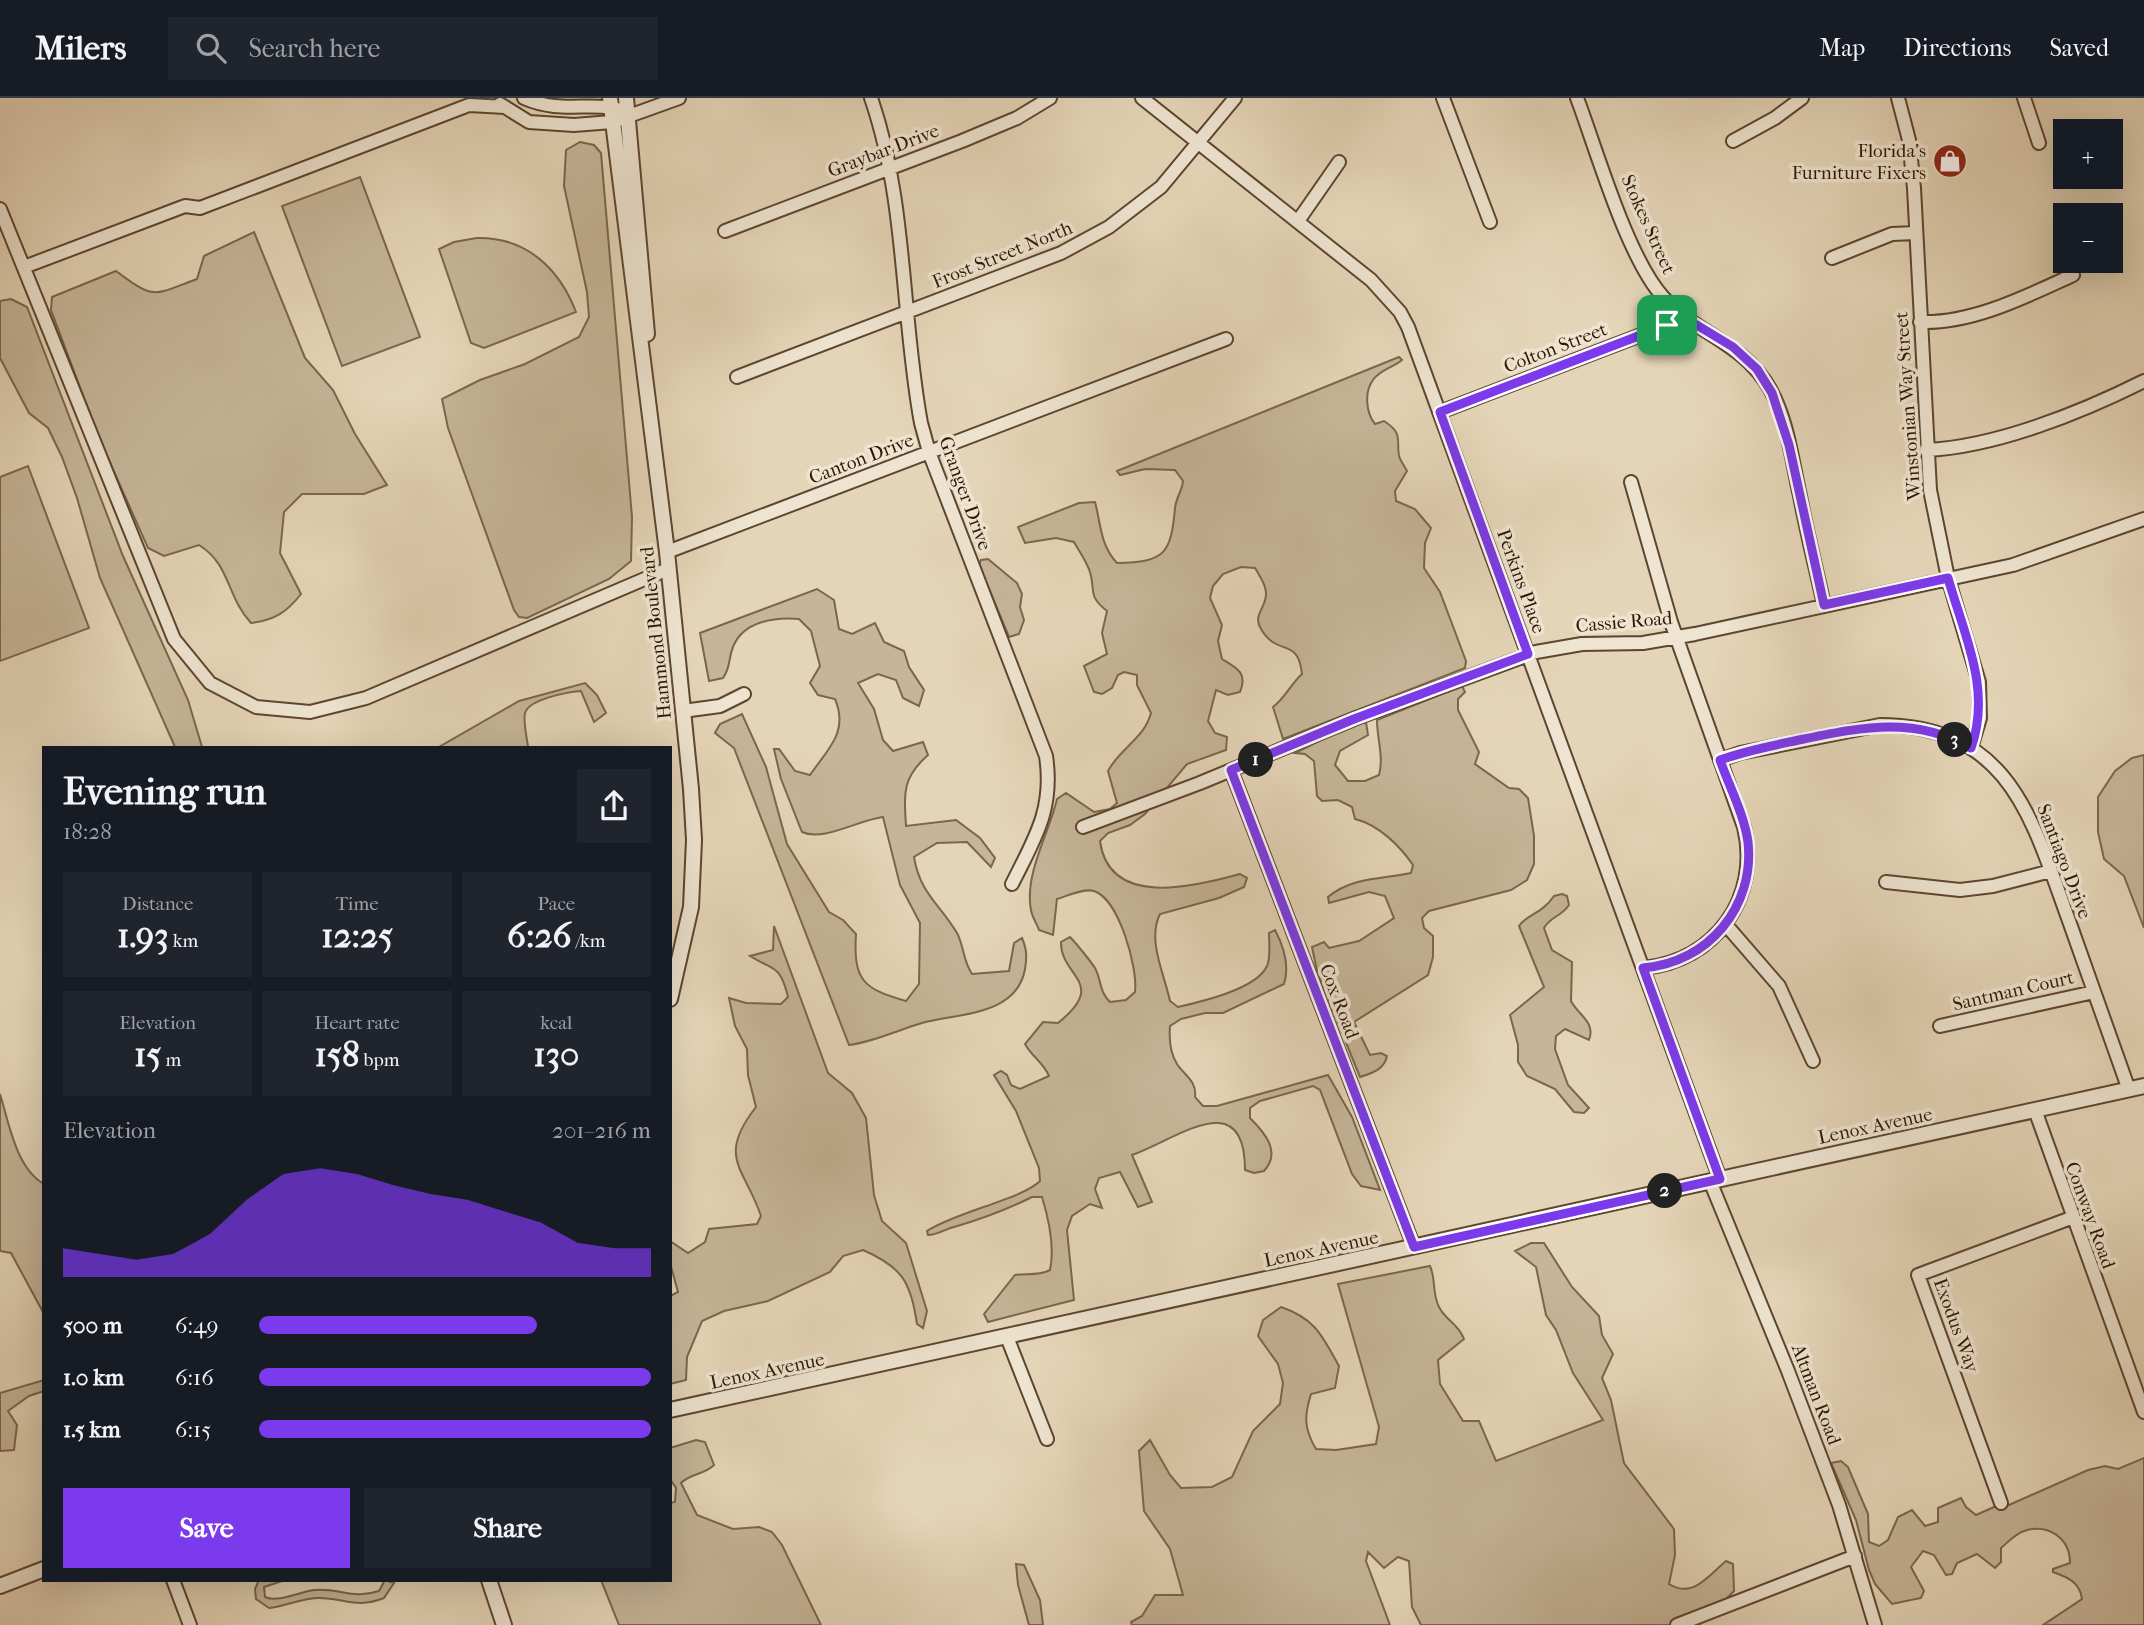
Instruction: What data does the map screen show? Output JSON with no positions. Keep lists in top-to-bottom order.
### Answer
{
  "streets": {
    "street": [
      "Graybar Drive",
      "Stokes Street",
      "Frost Street North",
      "Colton Street",
      "Winstonian Way Street",
      "Canton Drive",
      "Granger Drive",
      "Perkins Place",
      "Cassie Road",
      "Hammond Boulevard",
      "Santiago Drive",
      "Santman Court",
      "Cox Road",
      "Lenox Avenue",
      "Conway Road",
      "Exodus Way",
      "Altman Road"
    ]
  },
  "crossings": [
    ["Graybar Drive", "Granger Drive"],
    ["Stokes Street", "Colton Street"],
    ["Stokes Street", "Cassie Road"],
    ["Frost Street North", "Granger Drive"],
    ["Frost Street North", "Perkins Place"],
    ["Colton Street", "Perkins Place"],
    ["Winstonian Way Street", "Cassie Road"],
    ["Winstonian Way Street", "Santiago Drive"],
    ["Canton Drive", "Granger Drive"],
    ["Canton Drive", "Hammond Boulevard"],
    ["Perkins Place", "Cassie Road"],
    ["Perkins Place", "Lenox Avenue"],
    ["Perkins Place", "Altman Road"],
    ["Cassie Road", "Cox Road"],
    ["Santiago Drive", "Santman Court"],
    ["Santiago Drive", "Lenox Avenue"],
    ["Cox Road", "Lenox Avenue"],
    ["Lenox Avenue", "Conway Road"],
    ["Lenox Avenue", "Altman Road"],
    ["Conway Road", "Exodus Way"]
  ],
  "places": {
    "shop": ["Florida's Furniture Fixers"]
  },
  "page": {
    "header": "Milers",
    "search": "Search here",
    "nav": ["Map", "Directions", "Saved"],
    "map_buttons": ["+", "−"],
    "pins": ["3", "1", "2"],
    "heading": ["Evening run", "18:28"],
    "stats": [
      ["Distance", "1.93 km"],
      ["Time", "12:25"],
      ["Pace", "6:26 /km"],
      ["Elevation", "15 m"],
      ["Heart rate", "158 bpm"],
      ["kcal", "130"]
    ],
    "chart": ["Elevation", "201–216 m"],
    "list": [
      {
        "name": "500 m",
        "note": "6:49"
      },
      {
        "name": "1.0 km",
        "note": "6:16"
      },
      {
        "name": "1.5 km",
        "note": "6:15"
      }
    ],
    "buttons": ["Save", "Share"]
  }
}
